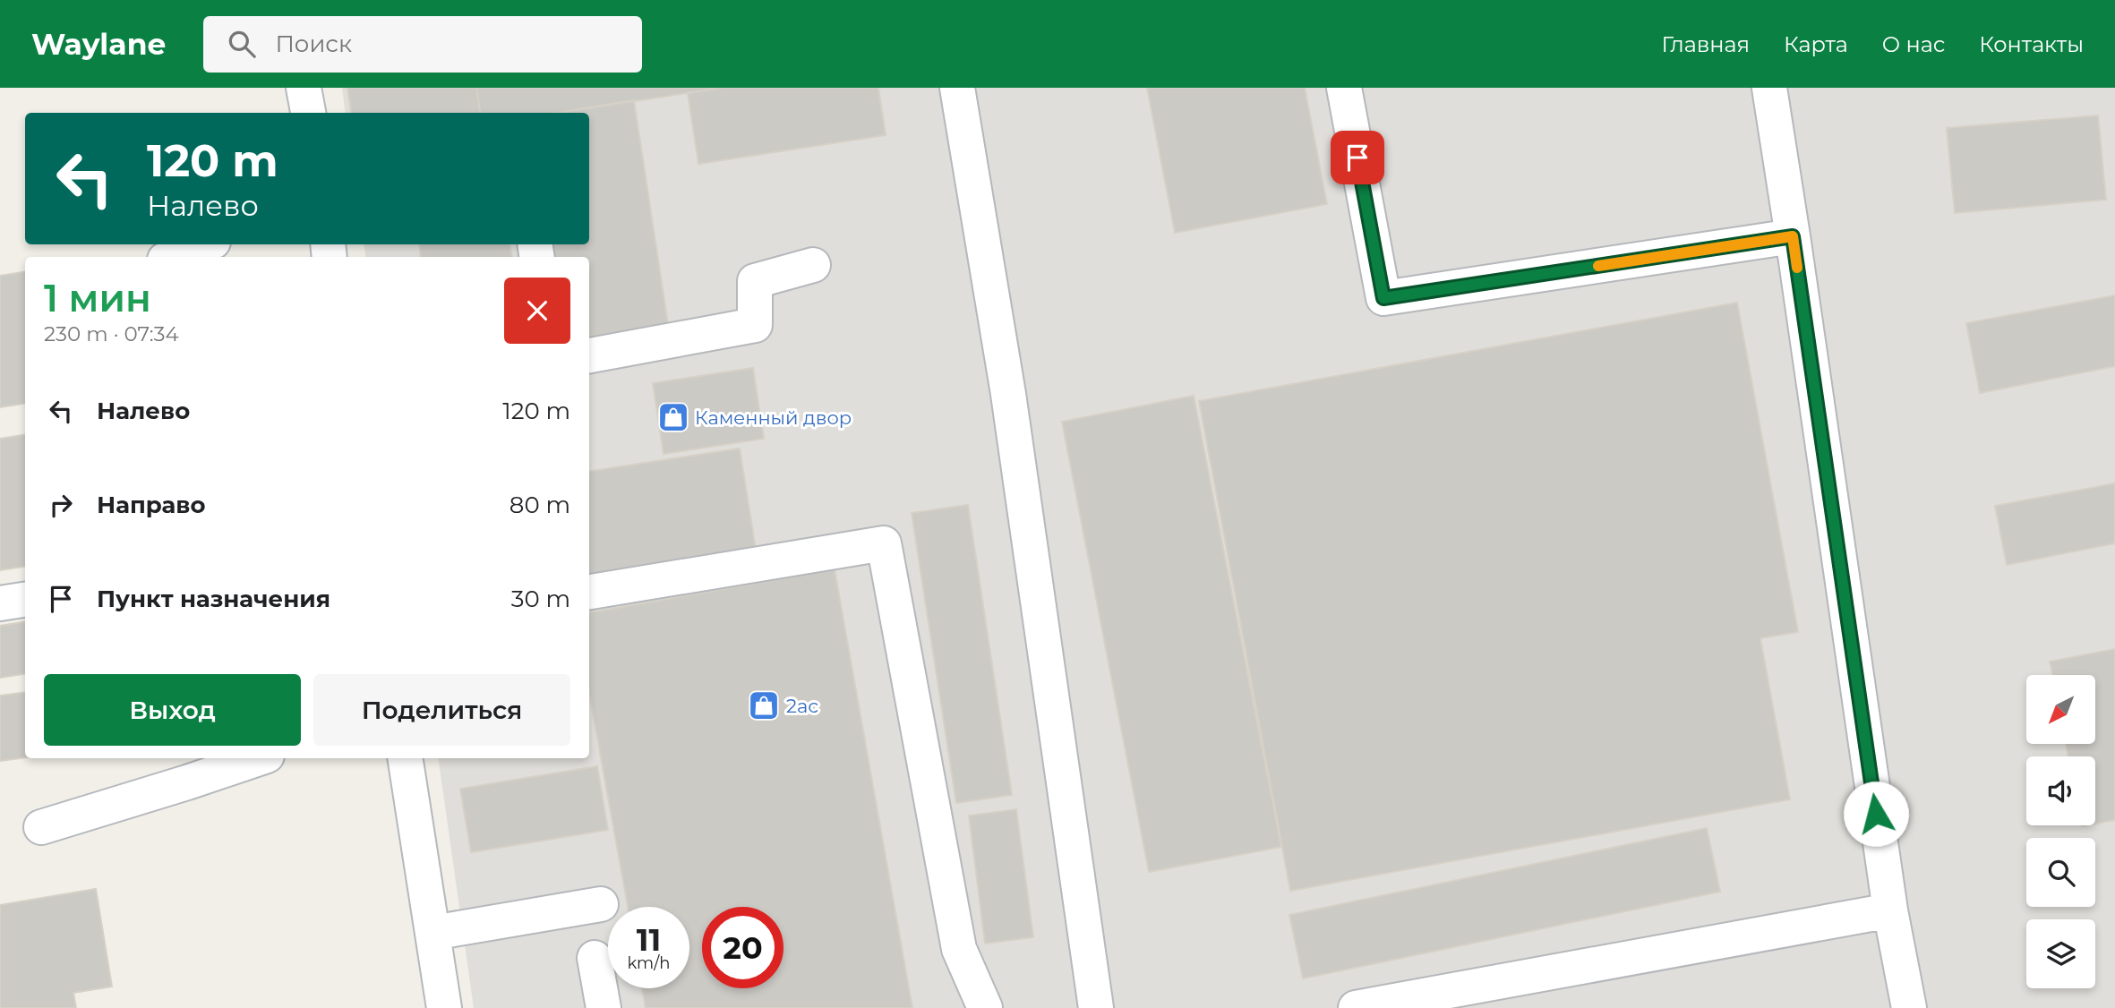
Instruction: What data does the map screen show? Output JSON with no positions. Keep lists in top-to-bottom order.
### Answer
{
  "places": {
    "shop": ["Каменный двор", "2ас"]
  },
  "north": "bottom left",
  "page": {
    "header": "Waylane",
    "search": "Поиск",
    "nav": [
      "Главная",
      "Карта",
      "О нас",
      "Контакты"
    ],
    "turn": ["120 m", "Налево"],
    "heading": ["1 мин", "230 m · 07:34"],
    "list": [
      {
        "name": "Налево",
        "value": "120 m"
      },
      {
        "name": "Направо",
        "value": "80 m"
      },
      {
        "name": "Пункт назначения",
        "value": "30 m"
      }
    ],
    "buttons": ["Выход", "Поделиться"],
    "speed": "11 km/h",
    "limit": "20"
  }
}
